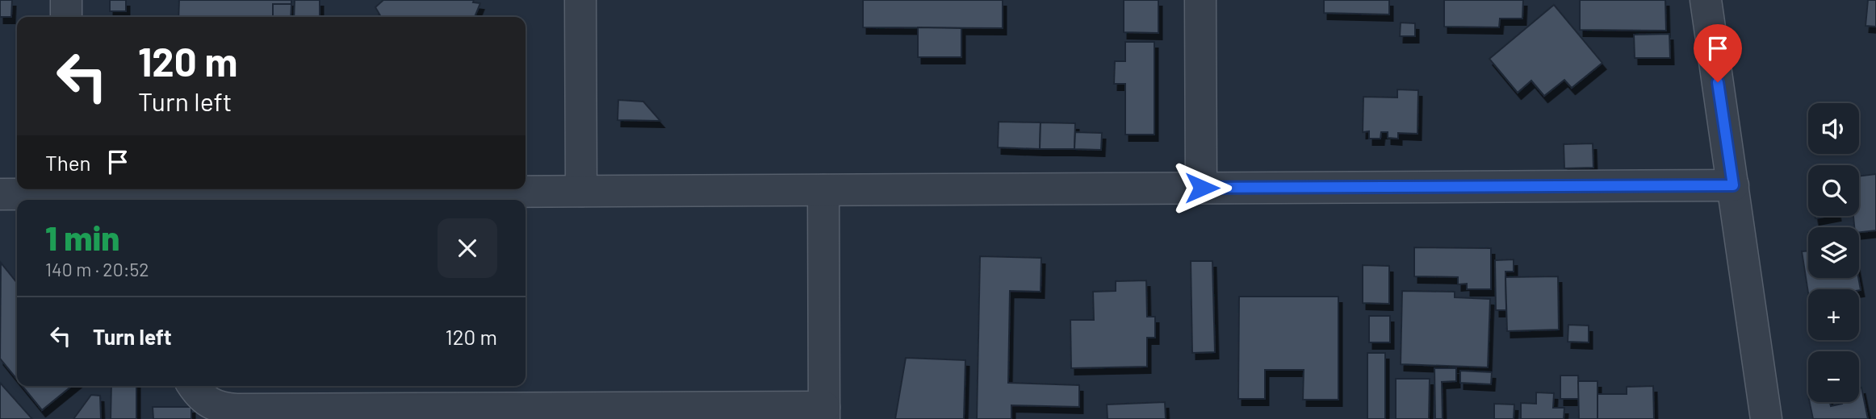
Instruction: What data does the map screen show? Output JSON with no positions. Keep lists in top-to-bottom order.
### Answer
{
  "page": {
    "turn": ["120 m", "Turn left"],
    "map_buttons": ["+", "−"],
    "then": "Then",
    "heading": ["1 min", "140 m · 20:52"],
    "list": [
      {
        "name": "Turn left",
        "value": "120 m"
      }
    ]
  }
}
